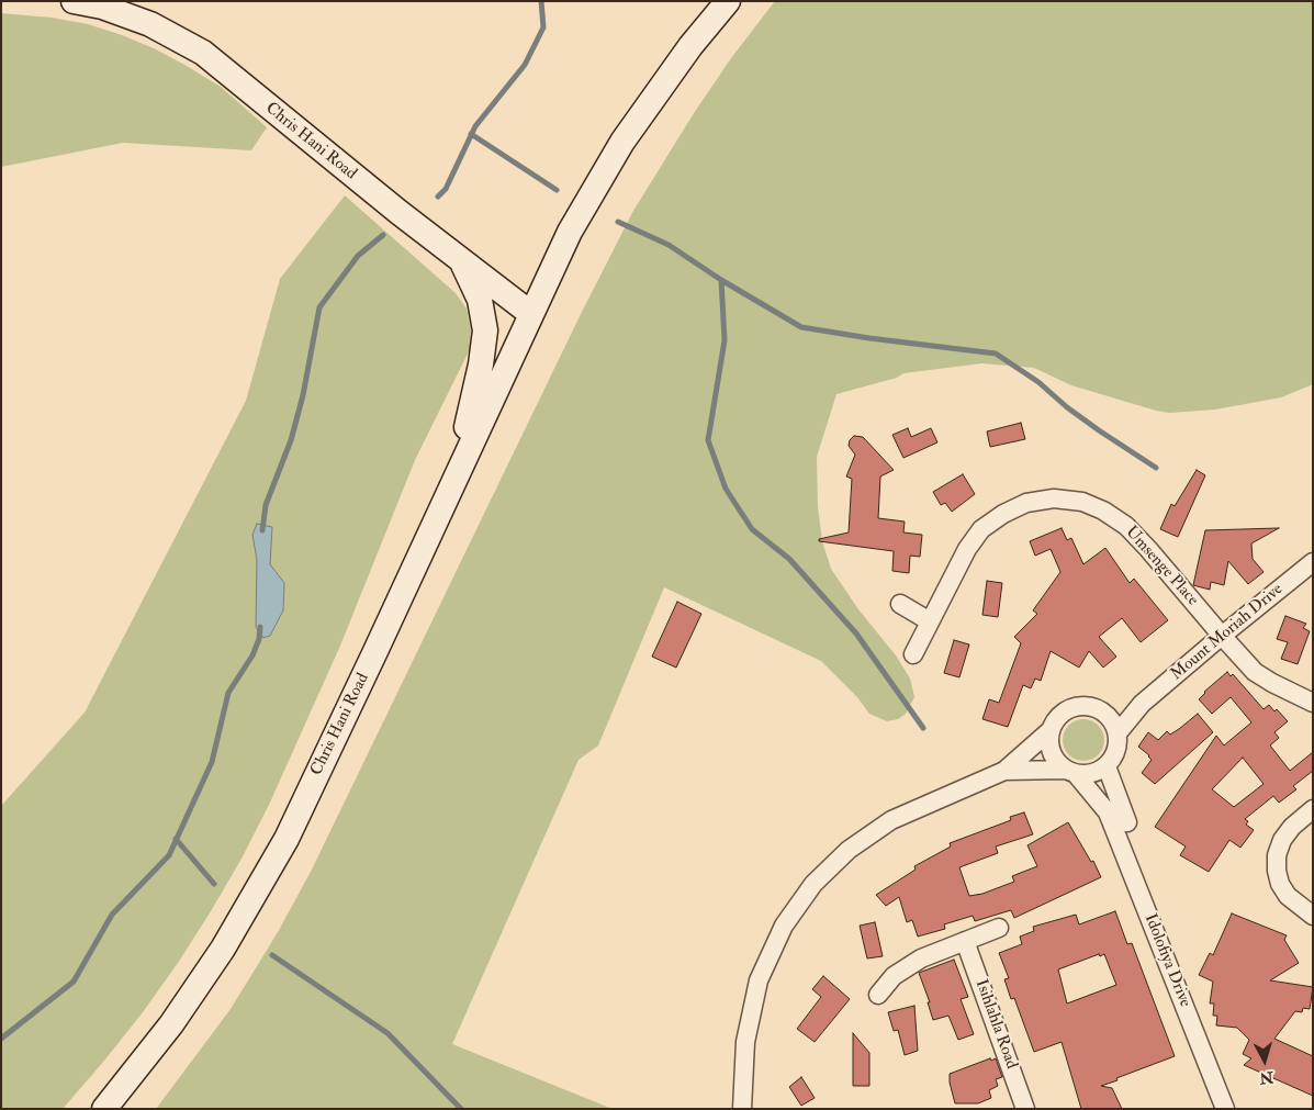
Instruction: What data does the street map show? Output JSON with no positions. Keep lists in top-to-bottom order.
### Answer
{
  "streets": {
    "main road": ["Chris Hani Road"],
    "street": [
      "Umsenge Place",
      "Mount Moriah Drive",
      "Idolofiya Drive",
      "Isihlahla Road"
    ]
  },
  "crossings": [
    ["Umsenge Place", "Mount Moriah Drive"],
    ["Mount Moriah Drive", "Idolofiya Drive"]
  ],
  "north": "bottom"
}
